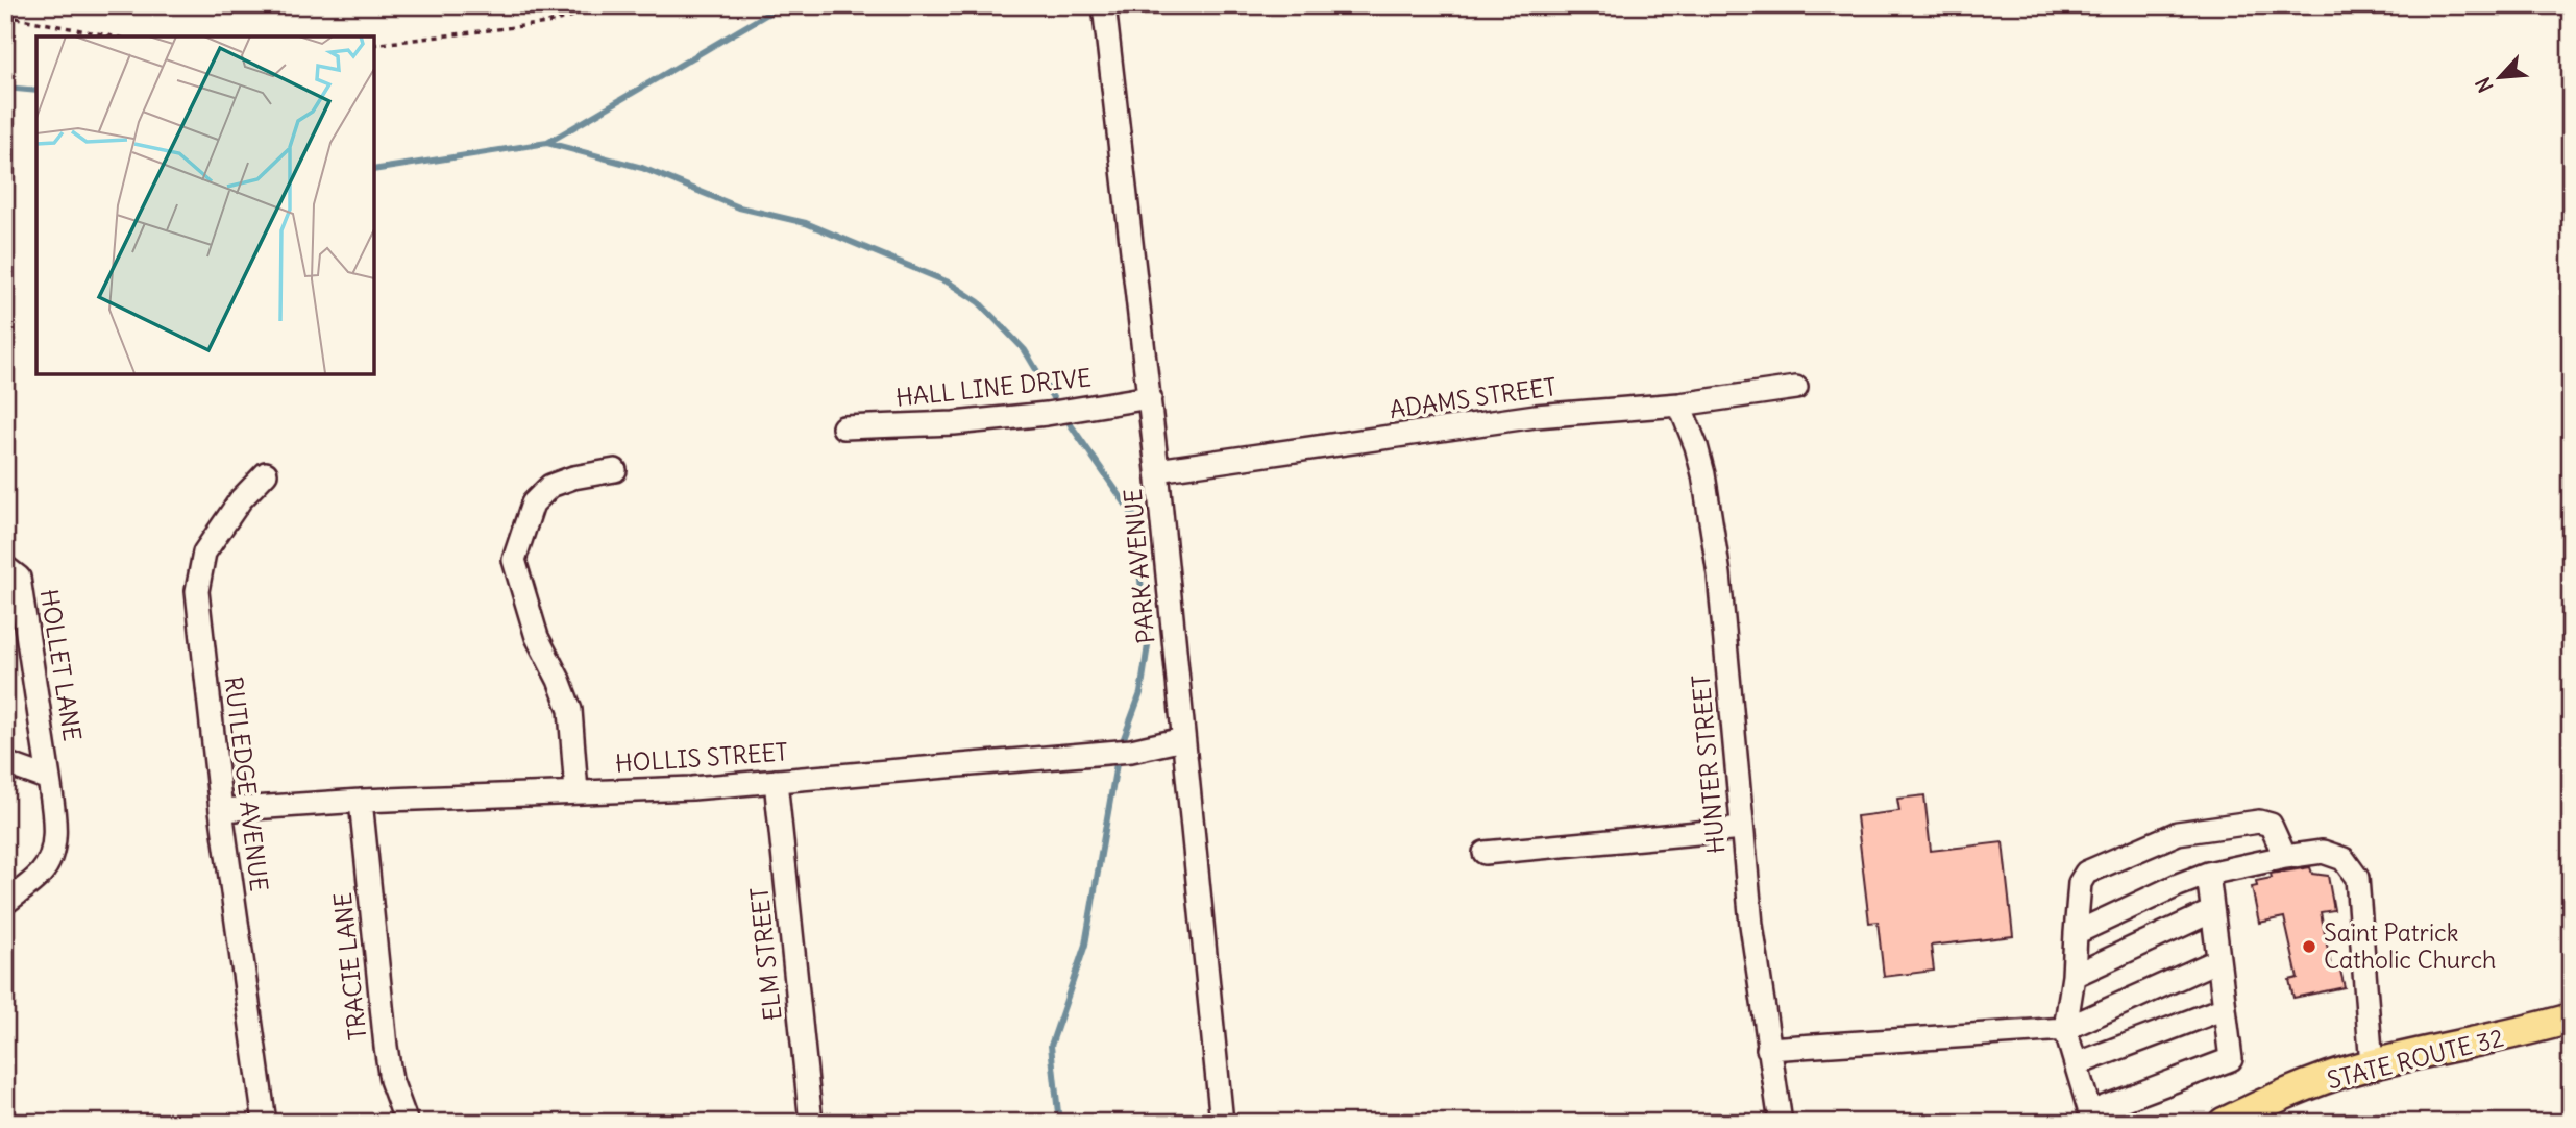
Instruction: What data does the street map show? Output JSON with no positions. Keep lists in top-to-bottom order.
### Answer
{
  "streets": {
    "main road": ["STATE ROUTE 32"],
    "street": [
      "HALL LINE DRIVE",
      "ADAMS STREET",
      "PARK AVENUE",
      "HOLLET LANE",
      "HOLLIS STREET",
      "HUNTER STREET",
      "RUTLEDGE AVENUE",
      "ELM STREET",
      "TRACIE LANE"
    ]
  },
  "crossings": [
    ["HALL LINE DRIVE", "PARK AVENUE"],
    ["ADAMS STREET", "PARK AVENUE"],
    ["ADAMS STREET", "HUNTER STREET"],
    ["PARK AVENUE", "HOLLIS STREET"],
    ["HOLLIS STREET", "RUTLEDGE AVENUE"],
    ["HOLLIS STREET", "ELM STREET"],
    ["HOLLIS STREET", "TRACIE LANE"]
  ],
  "places": ["Saint Patrick Catholic Church"],
  "north": "bottom left"
}
